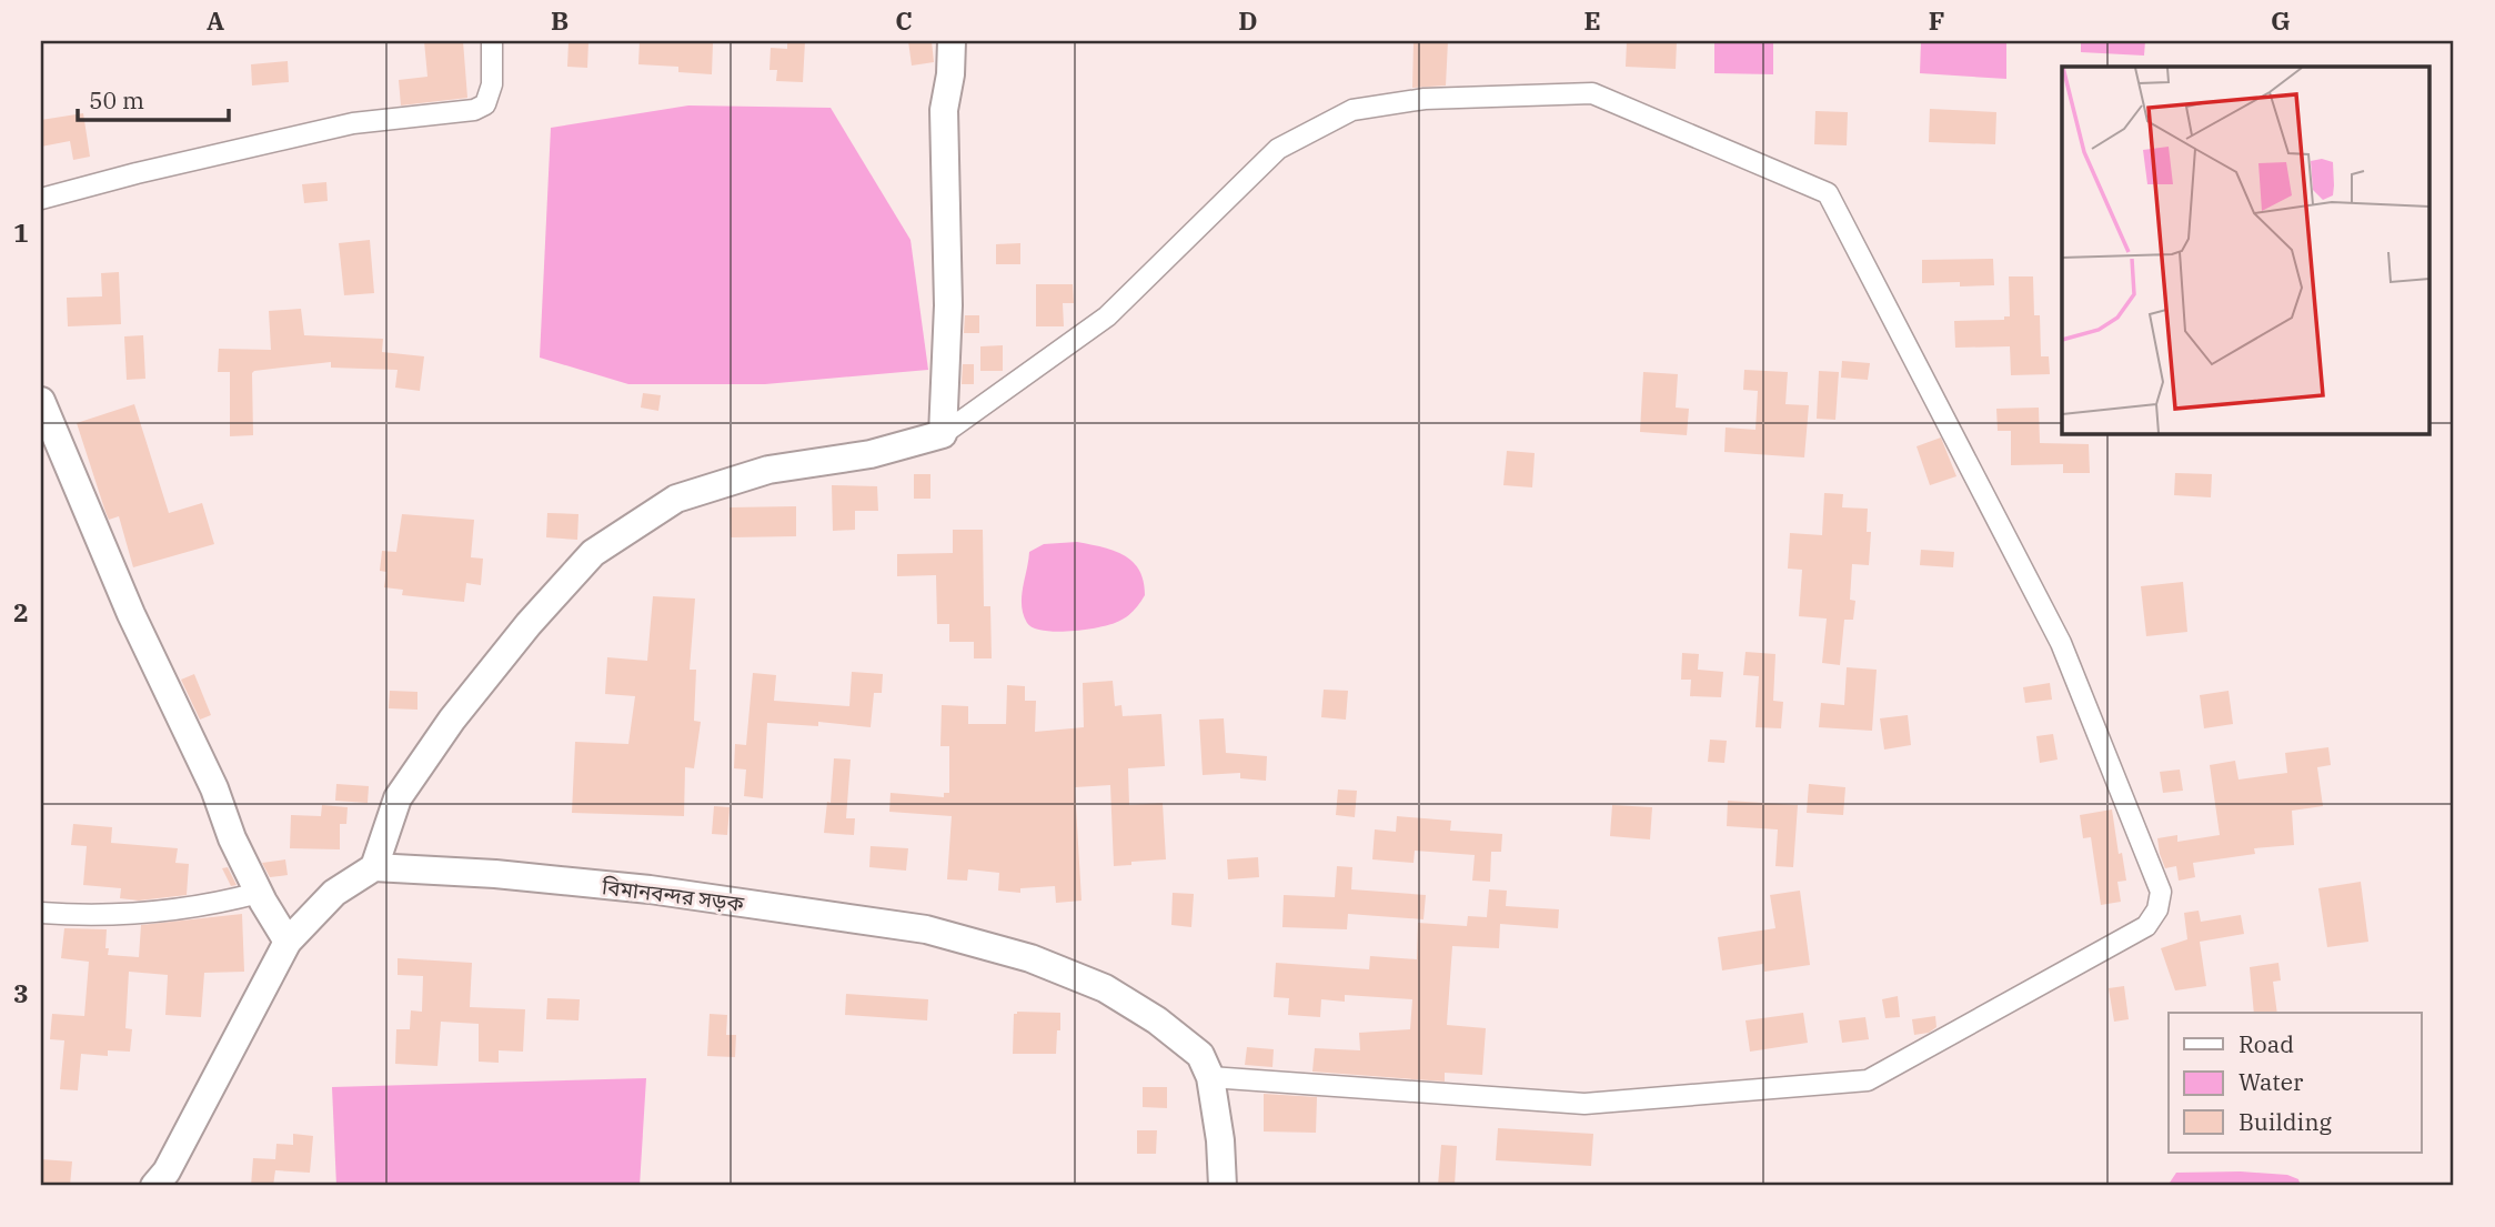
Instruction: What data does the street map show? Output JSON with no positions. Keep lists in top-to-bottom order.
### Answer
{
  "streets": {
    "main road": ["বিমানবন্দর সড়ক"]
  },
  "legend": ["Road", "Water", "Building"],
  "scale_bar": "50 m",
  "grid": {
    "columns": [
      "A",
      "B",
      "C",
      "D",
      "E",
      "F",
      "G"
    ],
    "rows": ["1", "2", "3"]
  }
}
